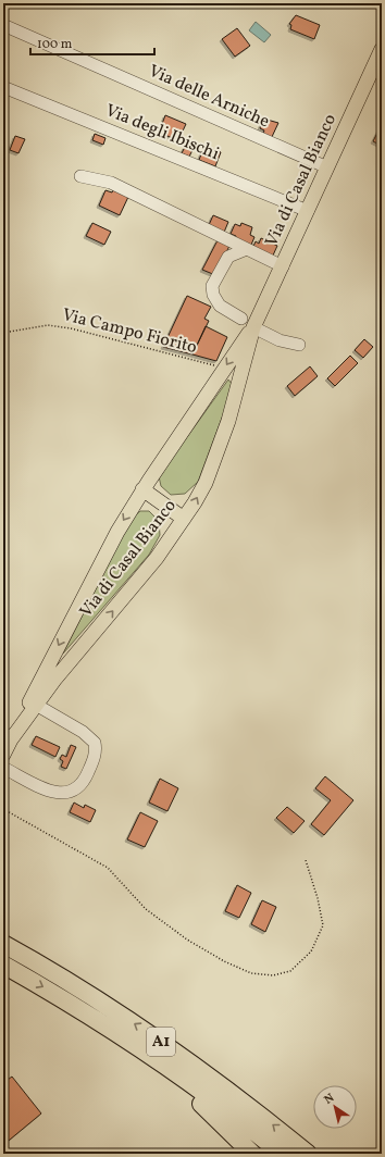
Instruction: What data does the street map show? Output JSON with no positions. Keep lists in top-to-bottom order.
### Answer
{
  "streets": {
    "highway": ["A1"],
    "main road": ["Via di Casal Bianco"],
    "street": ["Via delle Arniche", "Via degli Ibischi"],
    "path": ["Via Campo Fiorito"]
  },
  "crossings": [
    ["Via delle Arniche", "Via di Casal Bianco"],
    ["Via degli Ibischi", "Via di Casal Bianco"],
    ["Via di Casal Bianco", "Via Campo Fiorito"]
  ],
  "scale_bar": "100 m",
  "north": "top left"
}
